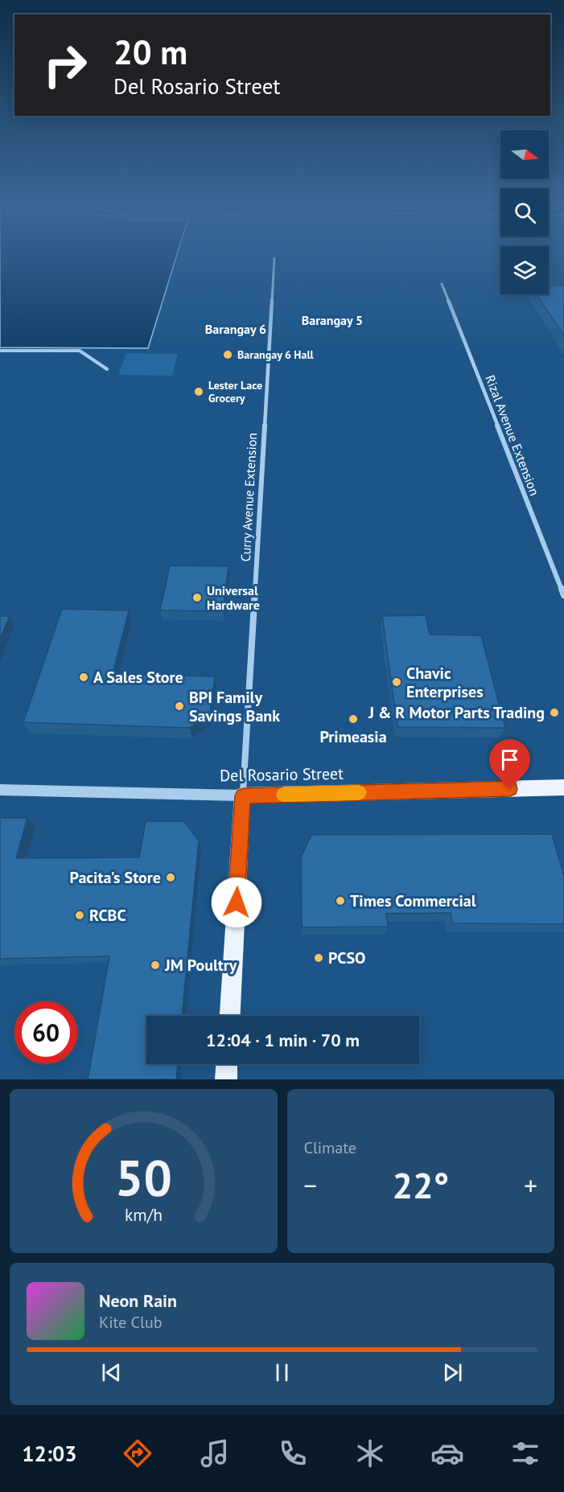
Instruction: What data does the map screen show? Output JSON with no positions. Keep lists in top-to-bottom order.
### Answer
{
  "streets": {
    "main road": ["Del Rosario Street"],
    "street": ["Rizal Avenue Extension", "Curry Avenue Extension"]
  },
  "crossings": [
    ["Curry Avenue Extension", "Del Rosario Street"]
  ],
  "districts": ["Barangay 5", "Barangay 6"],
  "places": [
    "Barangay 6 Hall",
    "Lester Lace Grocery",
    "Universal Hardware",
    "A Sales Store",
    "Chavic Enterprises",
    "BPI Family Savings Bank",
    "J & R Motor Parts Trading",
    "Primeasia",
    "Pacita's Store",
    "Times Commercial",
    "RCBC",
    "PCSO",
    "JM Poultry"
  ],
  "north": "right",
  "page": {
    "turn": ["20 m", "Del Rosario Street"],
    "limit": "60",
    "trip": "12:04 · 1 min · 70 m",
    "tile": "Climate",
    "heat": ["−", "22°", "+"],
    "song": ["Neon Rain", "Kite Club"],
    "tabs": "12:03",
    "gauge": ["50", "km/h"]
  }
}
